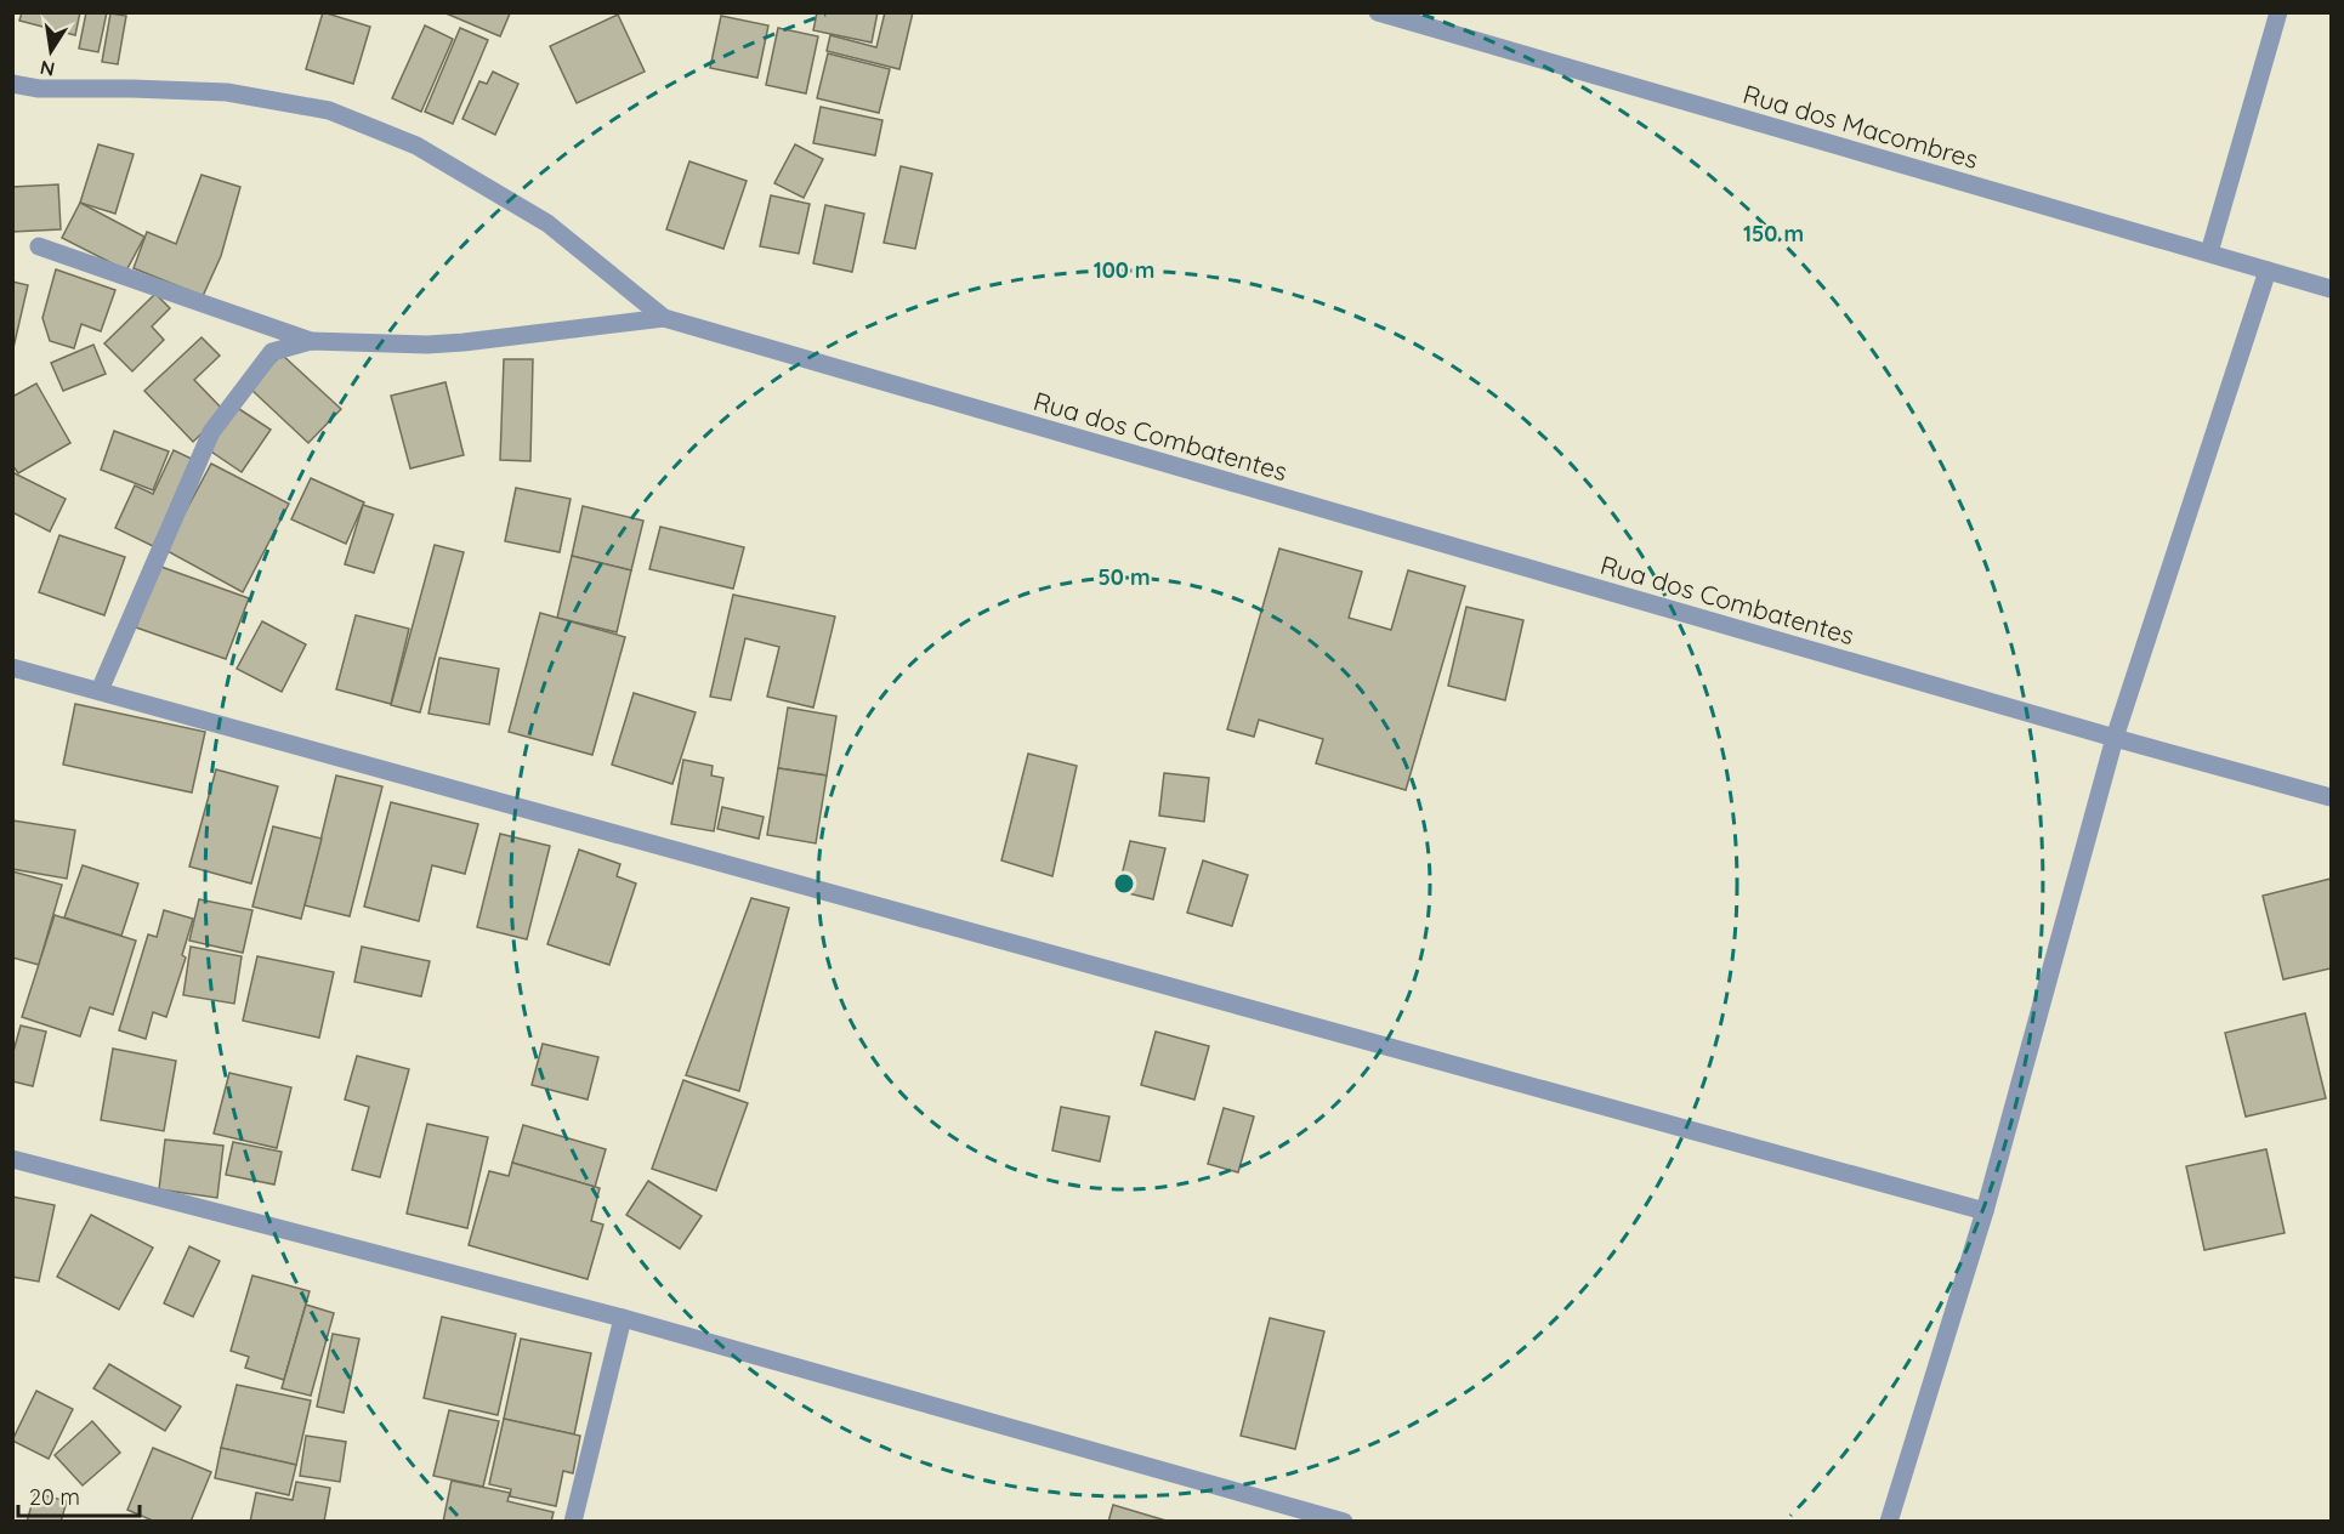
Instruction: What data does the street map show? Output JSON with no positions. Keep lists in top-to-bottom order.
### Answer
{
  "streets": {
    "street": ["Rua dos Macombres", "Rua dos Combatentes"]
  },
  "scale_bar": "20 m",
  "north": "bottom",
  "rings": ["150 m", "100 m", "50 m"]
}
